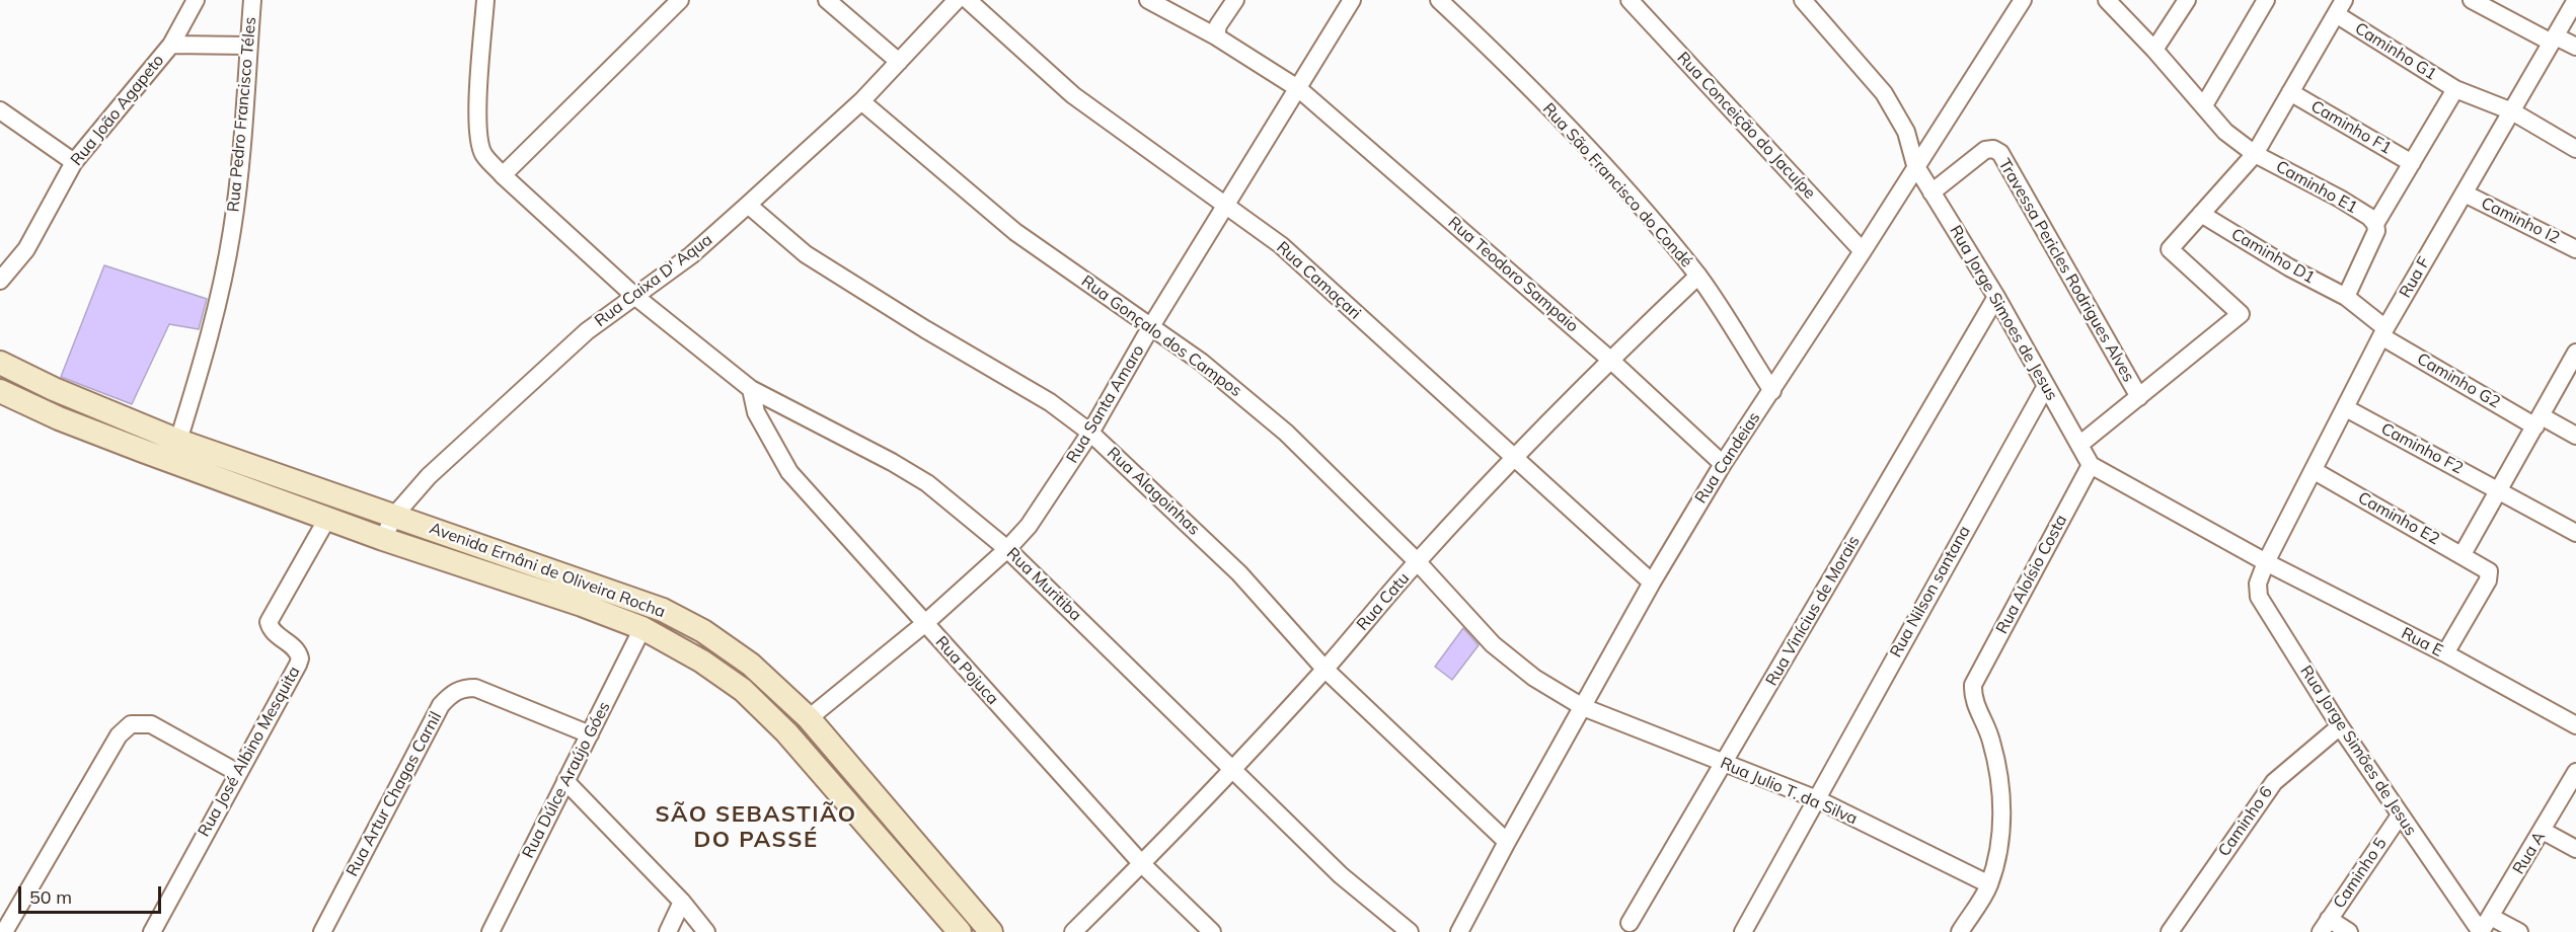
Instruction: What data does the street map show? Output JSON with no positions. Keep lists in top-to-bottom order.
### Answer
{
  "streets": {
    "main road": ["Avenida Ernâni de Oliveira Rocha"],
    "street": [
      "Caminho G1",
      "Rua João Agapeto",
      "Rua Pedro Francisco Téles",
      "Rua Conceição do Jacuípe",
      "Caminho F1",
      "Rua São Francisco do Condé",
      "Caminho E1",
      "Caminho I2",
      "Caminho D1",
      "Travessa Pericles Rodrigues Alves",
      "Rua Teodoro Sampaio",
      "Rua F",
      "Rua Caixa D' Aqua",
      "Rua Camaçari",
      "Rua Jorge Simoes de Jesus",
      "Rua Gonçalo dos Campos",
      "Caminho G2",
      "Rua Santa Amaro",
      "Caminho F2",
      "Rua Candeias",
      "Rua Alagoinhas",
      "Caminho E2",
      "Rua Aloísio Costa",
      "Rua Muritiba",
      "Rua Nilson santana",
      "Rua Catu",
      "Rua Vinícius de Morais",
      "Rua E",
      "Rua Pojuca",
      "Rua Jorge Simões de Jesus",
      "Rua José Albino Mesquita",
      "Rua Dúlce Araújo Góes",
      "Rua Julio T. da Silva",
      "Rua Artur Chagas Carnil",
      "Caminho 6",
      "Rua A",
      "Caminho 5"
    ]
  },
  "crossings": [
    ["Caminho G1", "Rua F"],
    ["Rua Pedro Francisco Téles", "Avenida Ernâni de Oliveira Rocha"],
    ["Rua Conceição do Jacuípe", "Rua Candeias"],
    ["Rua São Francisco do Condé", "Rua Candeias"],
    ["Rua São Francisco do Condé", "Rua Catu"],
    ["Caminho I2", "Rua F"],
    ["Caminho D1", "Rua F"],
    ["Caminho D1", "Caminho G2"],
    ["Travessa Pericles Rodrigues Alves", "Rua Jorge Simoes de Jesus"],
    ["Rua Teodoro Sampaio", "Rua Santa Amaro"],
    ["Rua Teodoro Sampaio", "Rua Candeias"],
    ["Rua Teodoro Sampaio", "Rua Catu"],
    ["Rua F", "Caminho G2"],
    ["Rua F", "Caminho F2"],
    ["Rua F", "Caminho E2"],
    ["Rua F", "Rua E"],
    ["Rua F", "Rua Jorge Simões de Jesus"],
    ["Rua Caixa D' Aqua", "Rua Gonçalo dos Campos"],
    ["Rua Caixa D' Aqua", "Rua Alagoinhas"],
    ["Rua Caixa D' Aqua", "Avenida Ernâni de Oliveira Rocha"],
    ["Rua Caixa D' Aqua", "Rua Muritiba"],
    ["Rua Camaçari", "Rua Santa Amaro"],
    ["Rua Camaçari", "Rua Candeias"],
    ["Rua Camaçari", "Rua Catu"],
    ["Rua Jorge Simoes de Jesus", "Rua Candeias"],
    ["Rua Jorge Simoes de Jesus", "Rua Aloísio Costa"],
    ["Rua Jorge Simoes de Jesus", "Rua Nilson santana"],
    ["Rua Jorge Simoes de Jesus", "Rua Vinícius de Morais"],
    ["Rua Gonçalo dos Campos", "Rua Santa Amaro"],
    ["Rua Gonçalo dos Campos", "Rua Candeias"],
    ["Rua Gonçalo dos Campos", "Rua Catu"],
    ["Rua Gonçalo dos Campos", "Rua Julio T. da Silva"],
    ["Rua Santa Amaro", "Rua Alagoinhas"],
    ["Rua Santa Amaro", "Avenida Ernâni de Oliveira Rocha"],
    ["Rua Santa Amaro", "Rua Muritiba"],
    ["Rua Santa Amaro", "Rua Pojuca"],
    ["Rua Candeias", "Rua Alagoinhas"],
    ["Rua Candeias", "Rua Julio T. da Silva"],
    ["Rua Alagoinhas", "Rua Catu"],
    ["Caminho E2", "Rua E"],
    ["Avenida Ernâni de Oliveira Rocha", "Rua José Albino Mesquita"],
    ["Avenida Ernâni de Oliveira Rocha", "Rua Dúlce Araújo Góes"],
    ["Rua Aloísio Costa", "Rua Julio T. da Silva"],
    ["Rua Muritiba", "Rua Catu"],
    ["Rua Muritiba", "Rua Pojuca"],
    ["Rua Nilson santana", "Rua Julio T. da Silva"],
    ["Rua Catu", "Rua Pojuca"],
    ["Rua Vinícius de Morais", "Rua Julio T. da Silva"],
    ["Rua E", "Rua Jorge Simões de Jesus"],
    ["Rua Jorge Simões de Jesus", "Caminho 6"],
    ["Rua Jorge Simões de Jesus", "Rua A"],
    ["Rua Jorge Simões de Jesus", "Caminho 5"],
    ["Rua Dúlce Araújo Góes", "Rua Artur Chagas Carnil"]
  ],
  "districts": ["SÃO SEBASTIÃO DO PASSÉ"],
  "scale_bar": "50 m"
}
